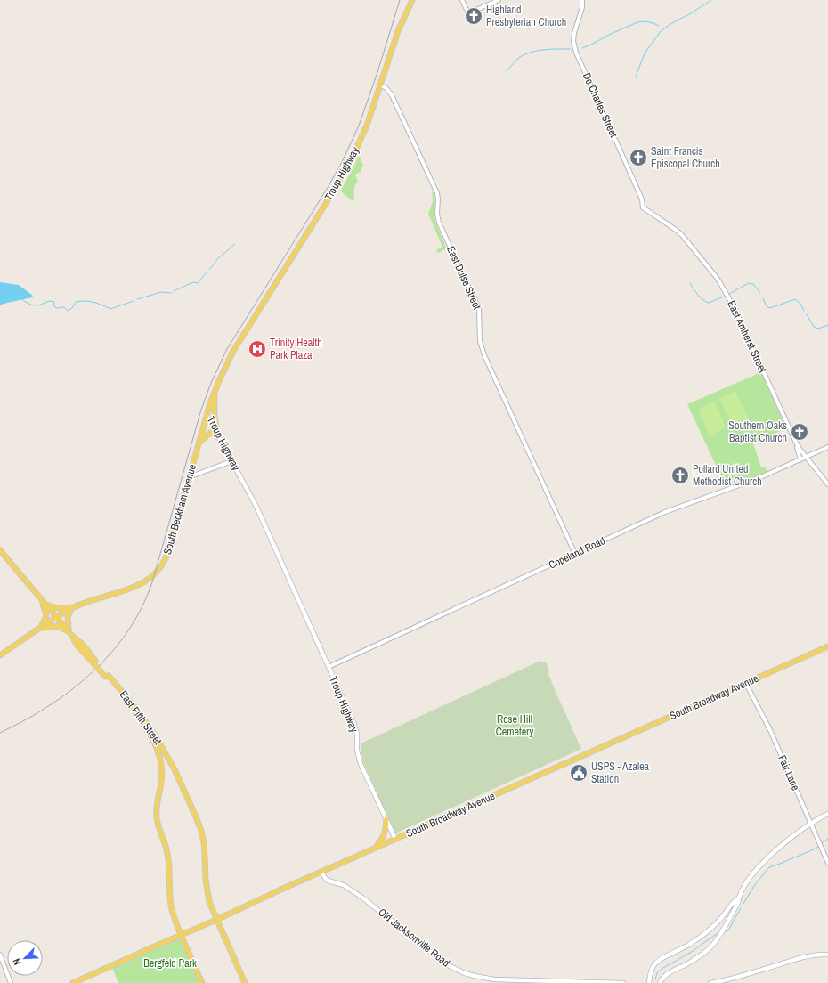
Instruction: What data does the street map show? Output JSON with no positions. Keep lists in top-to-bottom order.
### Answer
{
  "streets": {
    "main road": [
      "Troup Highway",
      "South Beckham Avenue",
      "South Broadway Avenue",
      "East Fifth Street",
      "Old Jacksonville Road"
    ],
    "street": [
      "De Charles Street",
      "East Dulse Street",
      "East Amherst Street",
      "Copeland Road",
      "Fair Lane"
    ]
  },
  "crossings": [
    ["De Charles Street", "East Amherst Street"],
    ["Troup Highway", "East Dulse Street"],
    ["Troup Highway", "South Beckham Avenue"],
    ["Troup Highway", "Copeland Road"],
    ["Troup Highway", "South Broadway Avenue"],
    ["East Dulse Street", "Copeland Road"],
    ["East Amherst Street", "Copeland Road"],
    ["South Broadway Avenue", "East Fifth Street"],
    ["South Broadway Avenue", "Fair Lane"],
    ["South Broadway Avenue", "Old Jacksonville Road"]
  ],
  "parks": ["Rose Hill Cemetery", "Bergfeld Park"],
  "places": {
    "church": [
      "Highland Presbyterian Church",
      "Saint Francis Episcopal Church",
      "Southern Oaks Baptist Church",
      "Pollard United Methodist Church"
    ],
    "hospital": ["Trinity Health Park Plaza"],
    "public building": ["USPS - Azalea Station"]
  },
  "north": "bottom left"
}
